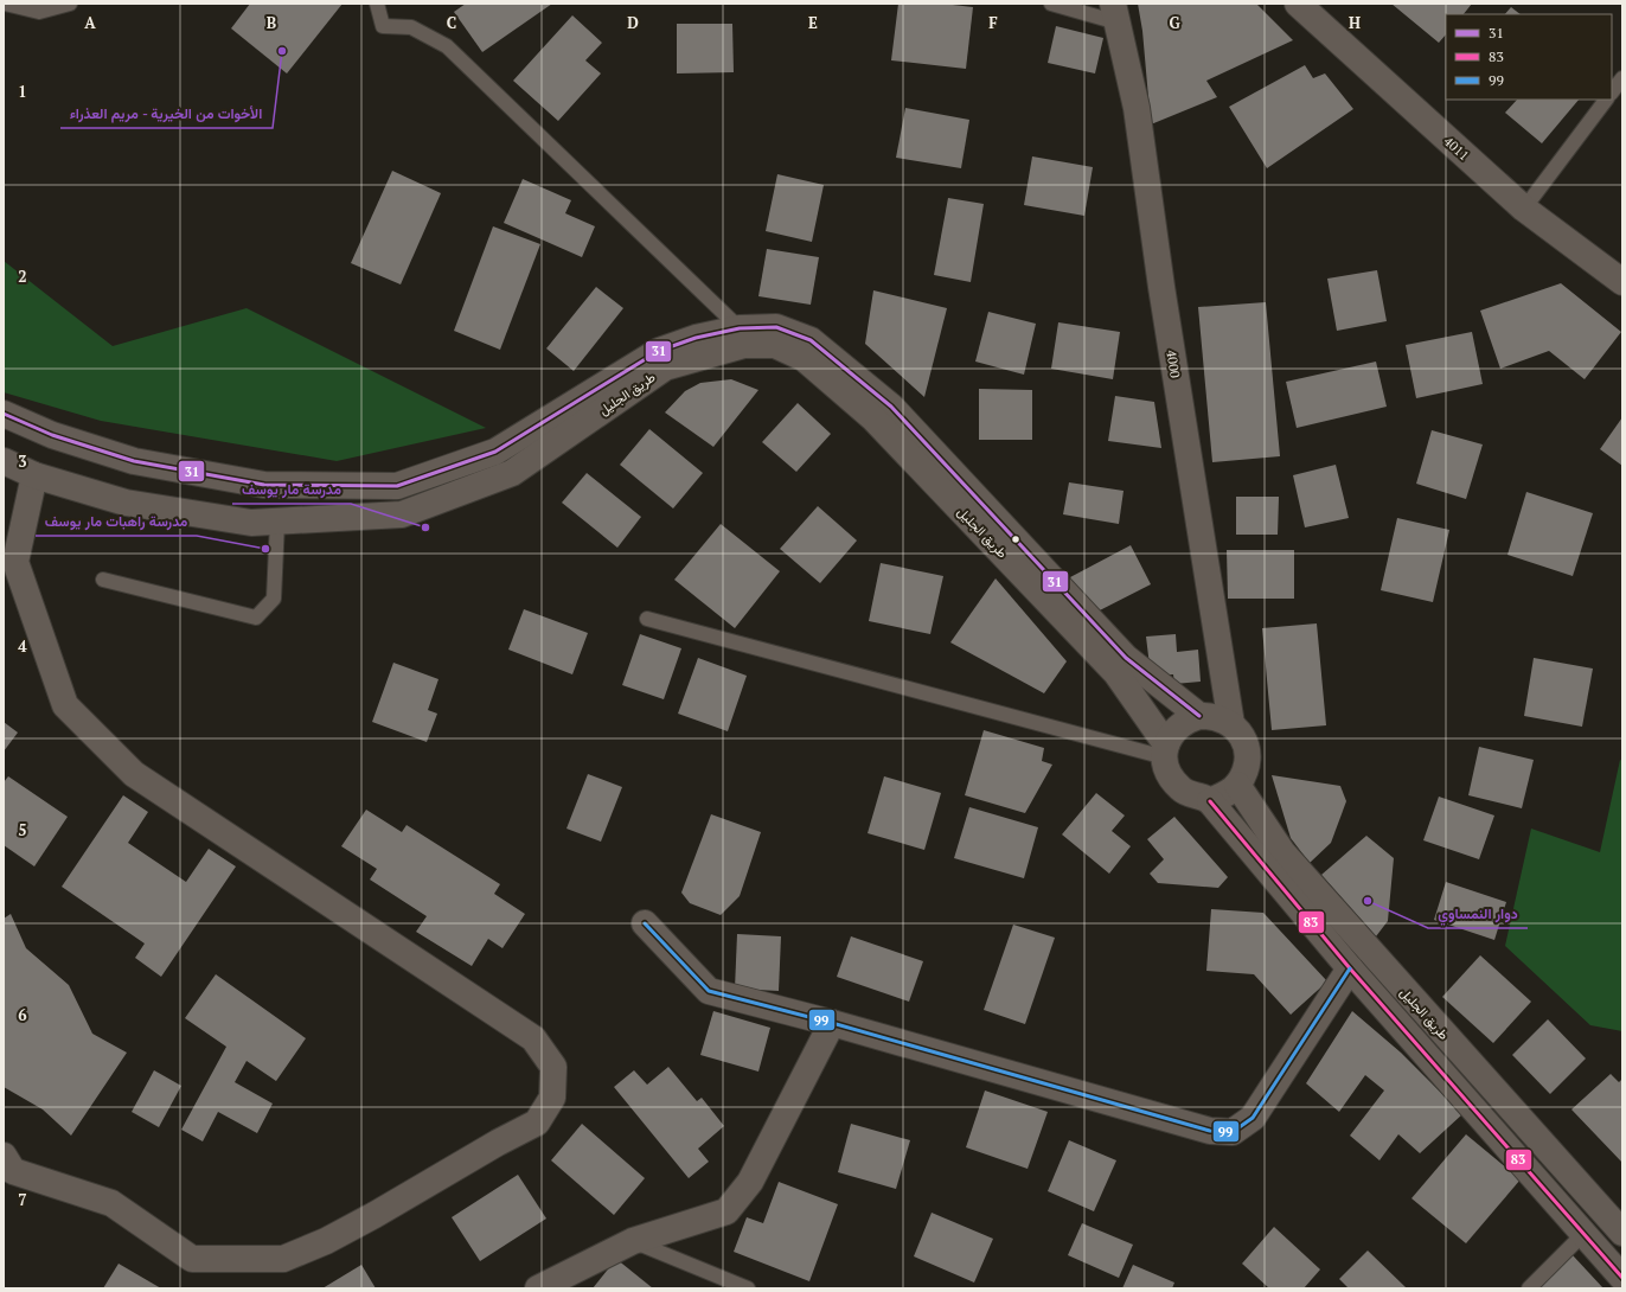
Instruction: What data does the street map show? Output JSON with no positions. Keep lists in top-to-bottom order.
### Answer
{
  "streets": {
    "street": ["4011", "4000", "طريق الجليل"]
  },
  "crossings": [
    ["4000", "طريق الجليل"]
  ],
  "places": [
    "الأخوات من الخيرية - مريم العذراء",
    "مدرسة مار يوسف",
    "مدرسة راهبات مار يوسف",
    "دوار النمساوي"
  ],
  "lines": ["transit line 31", "transit line 83", "transit line 99"],
  "legend": ["31", "83", "99"],
  "grid": {
    "columns": [
      "A",
      "B",
      "C",
      "D",
      "E",
      "F",
      "G",
      "H"
    ],
    "rows": [
      "1",
      "2",
      "3",
      "4",
      "5",
      "6",
      "7"
    ]
  }
}
